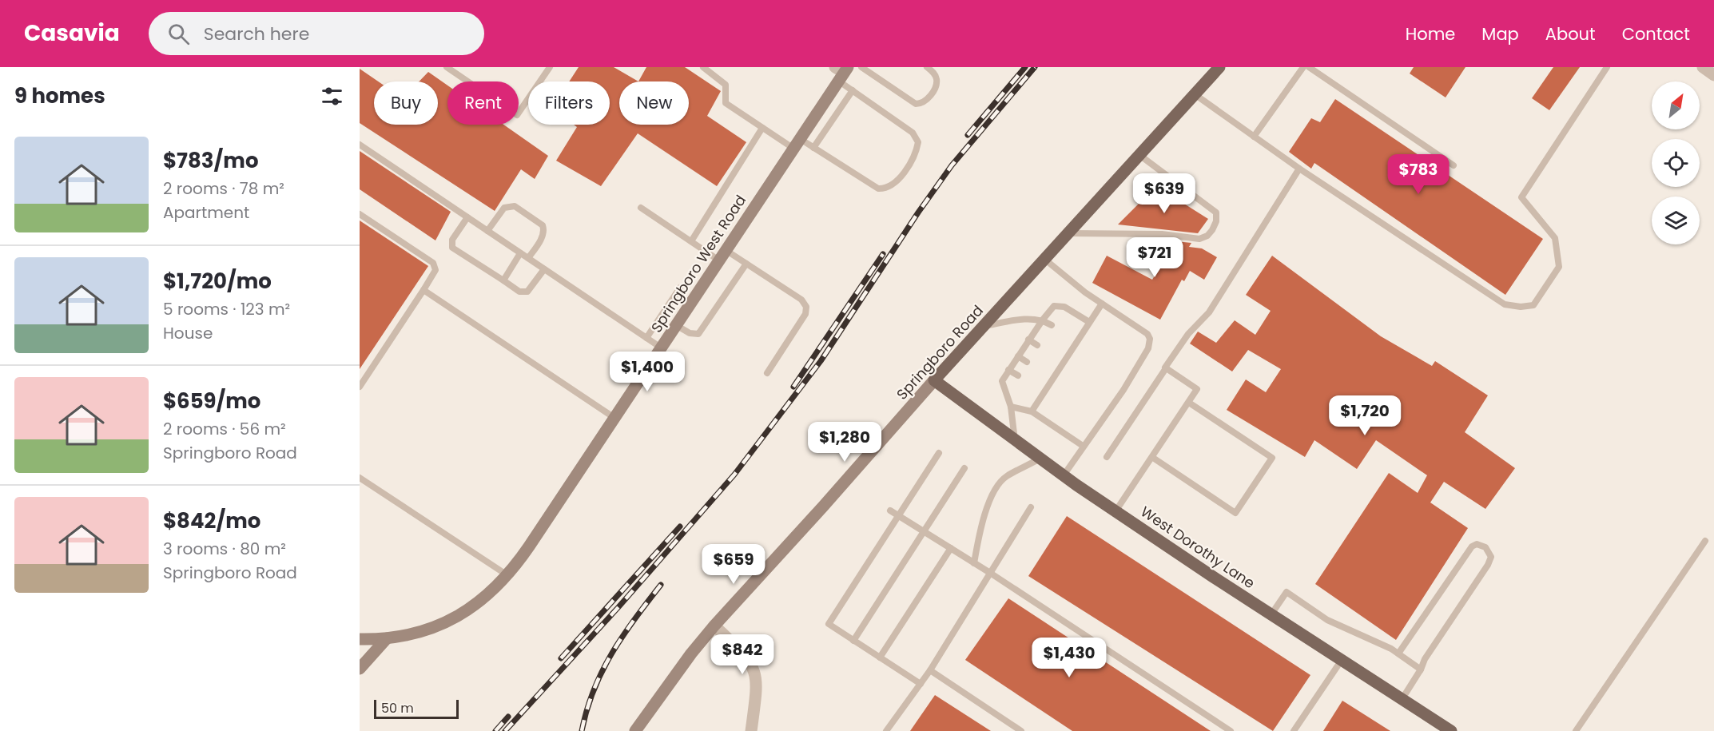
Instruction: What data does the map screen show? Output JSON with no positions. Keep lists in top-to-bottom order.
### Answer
{
  "streets": {
    "main road": ["Springboro Road", "West Dorothy Lane"],
    "street": ["Springboro West Road"]
  },
  "crossings": [
    ["Springboro Road", "West Dorothy Lane"]
  ],
  "scale_bar": "50 m",
  "north": "top right",
  "page": {
    "header": "Casavia",
    "search": "Search here",
    "nav": [
      "Home",
      "Map",
      "About",
      "Contact"
    ],
    "heading": "9 homes",
    "chip": [
      "Buy",
      "Rent",
      "Filters",
      "New"
    ],
    "list": [
      {
        "name": "$783/mo",
        "note": "2 rooms · 78 m² · Apartment"
      },
      {
        "name": "$1,720/mo",
        "note": "5 rooms · 123 m² · House"
      },
      {
        "name": "$659/mo",
        "note": "2 rooms · 56 m² · Springboro Road"
      },
      {
        "name": "$842/mo",
        "note": "3 rooms · 80 m² · Springboro Road"
      }
    ],
    "price": [
      "$783",
      "$639",
      "$721",
      "$1,400",
      "$1,720",
      "$1,280",
      "$659",
      "$842",
      "$1,430"
    ],
    "scale": "50 m"
  }
}
